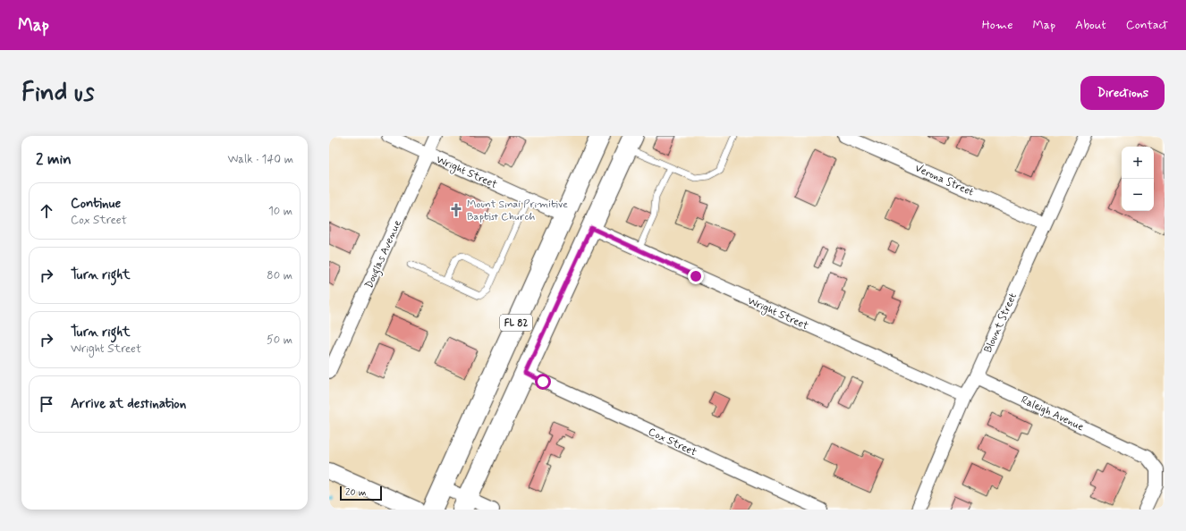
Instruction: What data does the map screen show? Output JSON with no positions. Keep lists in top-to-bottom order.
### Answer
{
  "streets": {
    "main road": ["FL 82"],
    "street": [
      "Wright Street",
      "Verona Street",
      "Douglas Avenue",
      "Blount Street",
      "Raleigh Avenue",
      "Cox Street"
    ]
  },
  "crossings": [
    ["Wright Street", "Douglas Avenue"],
    ["Wright Street", "FL 82"],
    ["Wright Street", "Blount Street"],
    ["Verona Street", "Blount Street"],
    ["FL 82", "Cox Street"],
    ["Blount Street", "Raleigh Avenue"]
  ],
  "places": {
    "church": ["Mount Sinai Primitive Baptist Church"]
  },
  "scale_bar": "20 m",
  "page": {
    "header": "Map",
    "nav": [
      "Home",
      "Map",
      "About",
      "Contact"
    ],
    "buttons": "Directions",
    "title": "Find us",
    "heading": ["2 min", "Walk · 140 m"],
    "map_buttons": ["+", "−"],
    "list": [
      ["Continue", "Cox Street", "10 m"],
      ["Turn right", "80 m"],
      ["Turn right", "Wright Street", "50 m"],
      "Arrive at destination"
    ],
    "scale": "20 m"
  }
}
